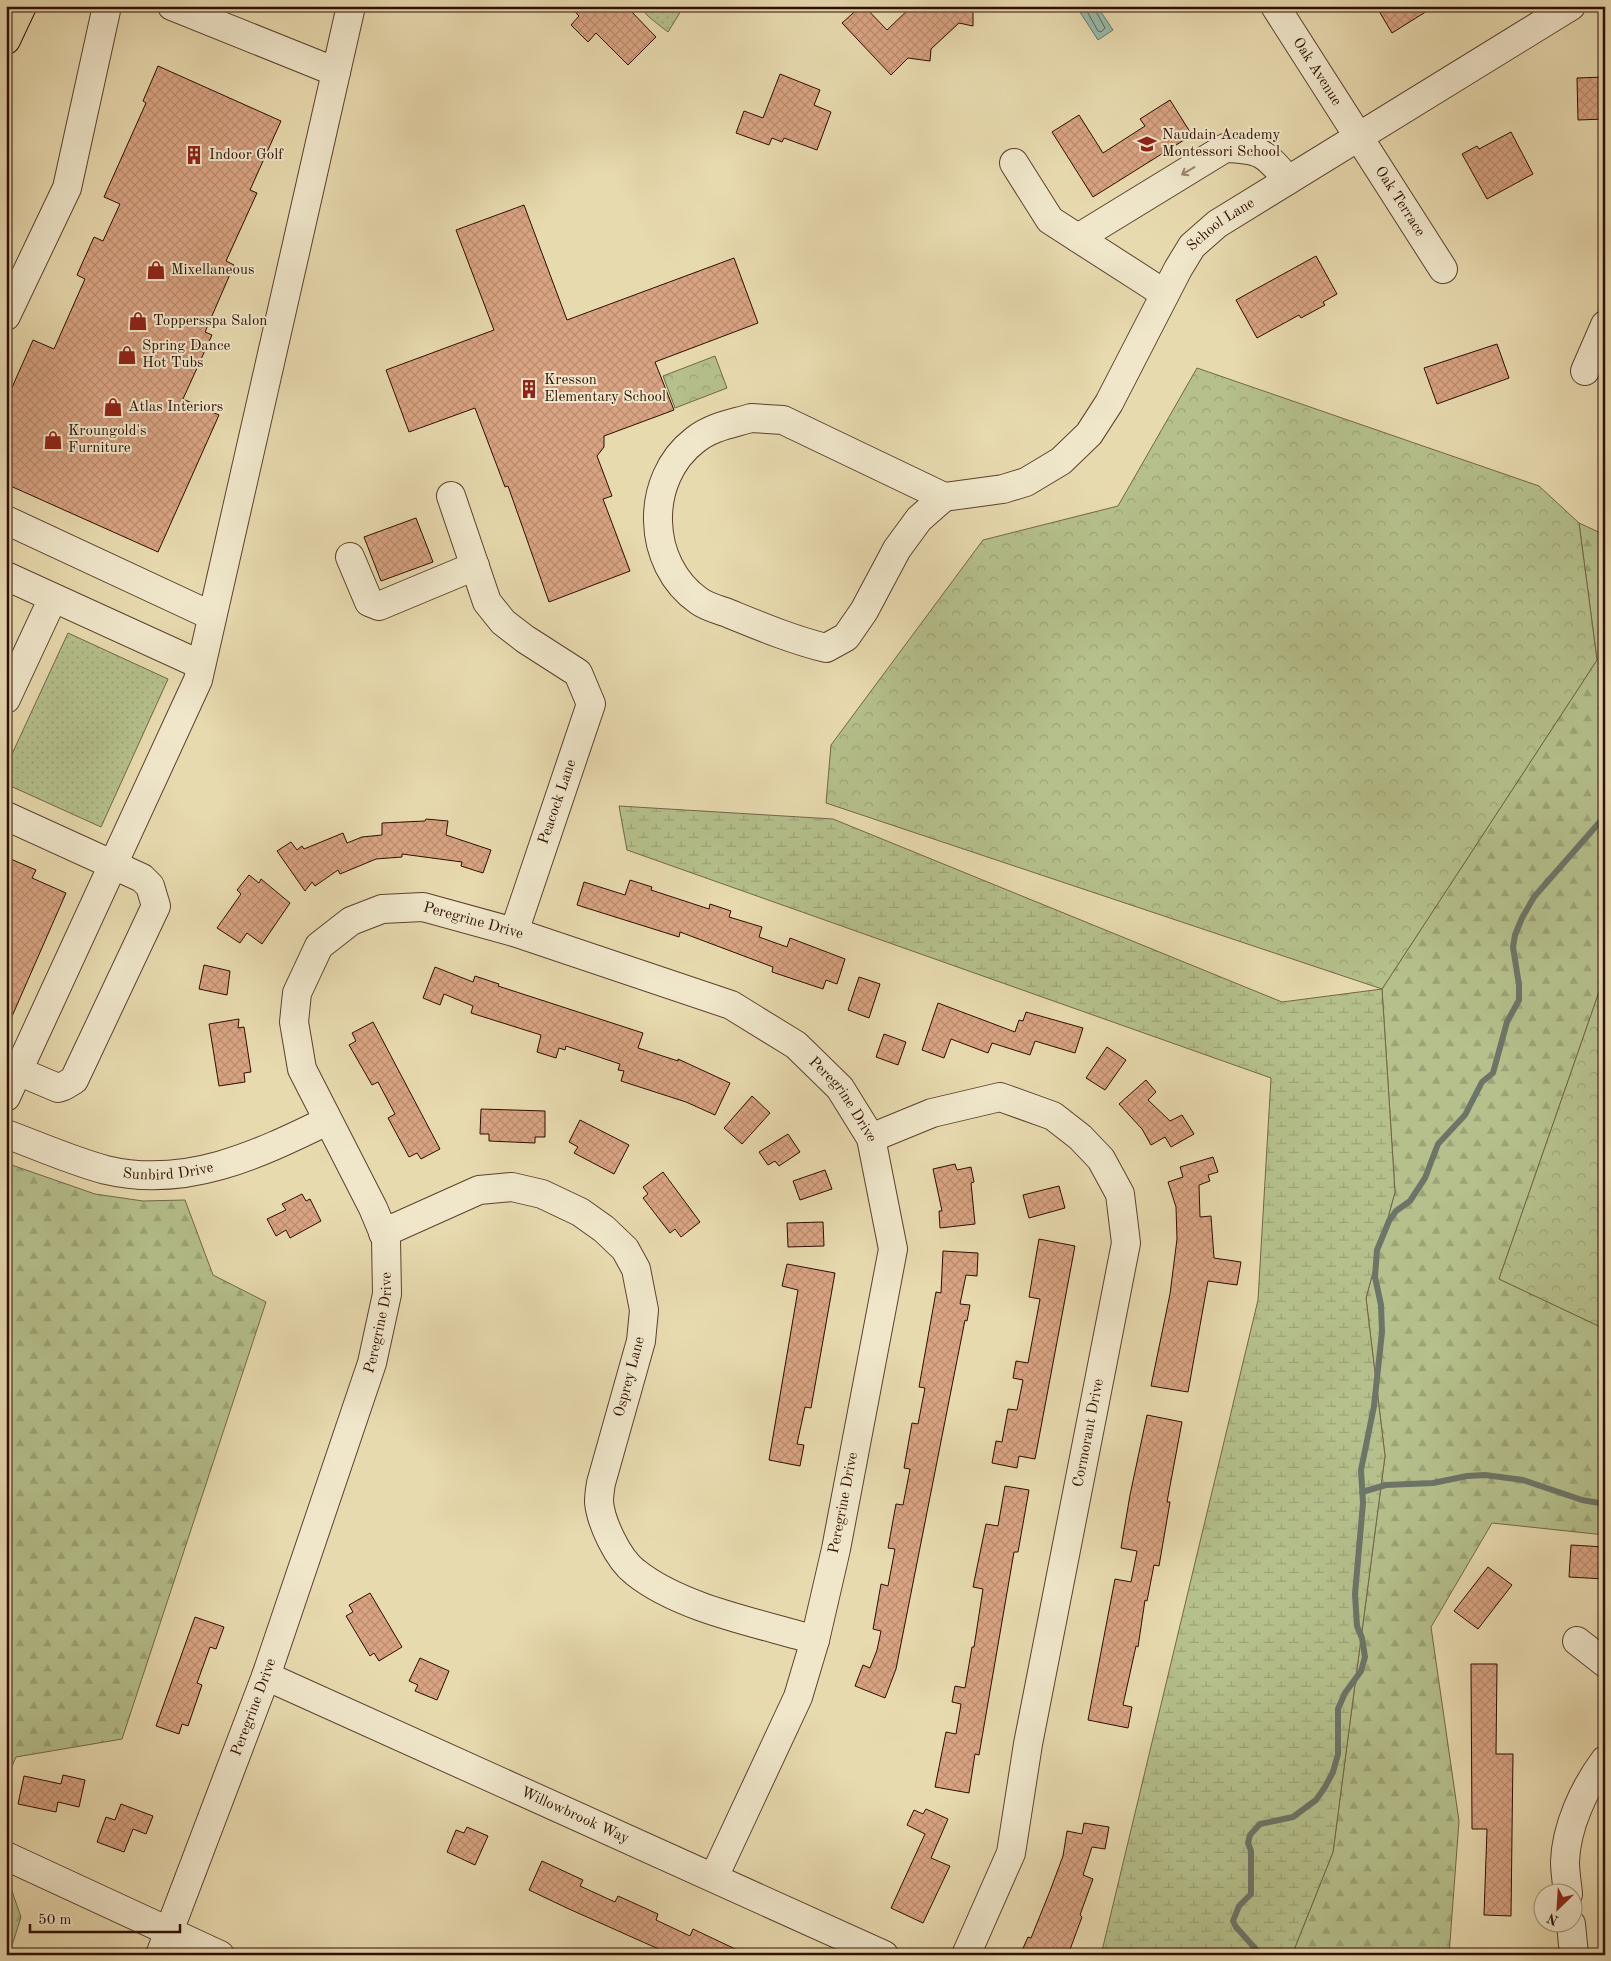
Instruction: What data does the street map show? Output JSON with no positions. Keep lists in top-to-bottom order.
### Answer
{
  "streets": {
    "street": [
      "Oak Avenue",
      "Oak Terrace",
      "School Lane",
      "Peacock Lane",
      "Peregrine Drive",
      "Sunbird Drive",
      "Osprey Lane",
      "Cormorant Drive",
      "Willowbrook Way"
    ]
  },
  "crossings": [
    ["Oak Avenue", "Oak Terrace"],
    ["Oak Avenue", "School Lane"],
    ["Oak Terrace", "School Lane"],
    ["Peacock Lane", "Peregrine Drive"],
    ["Peregrine Drive", "Sunbird Drive"],
    ["Peregrine Drive", "Osprey Lane"],
    ["Peregrine Drive", "Cormorant Drive"],
    ["Peregrine Drive", "Willowbrook Way"]
  ],
  "places": {
    "school or university": ["Naudain Academy Montessori School"],
    "building": ["Indoor Golf", "Kresson Elementary School"],
    "shop": [
      "Mixellaneous",
      "Toppersspa Salon",
      "Spring Dance Hot Tubs",
      "Atlas Interiors",
      "Kroungold's Furniture"
    ]
  },
  "scale_bar": "50 m",
  "north": "bottom left"
}
